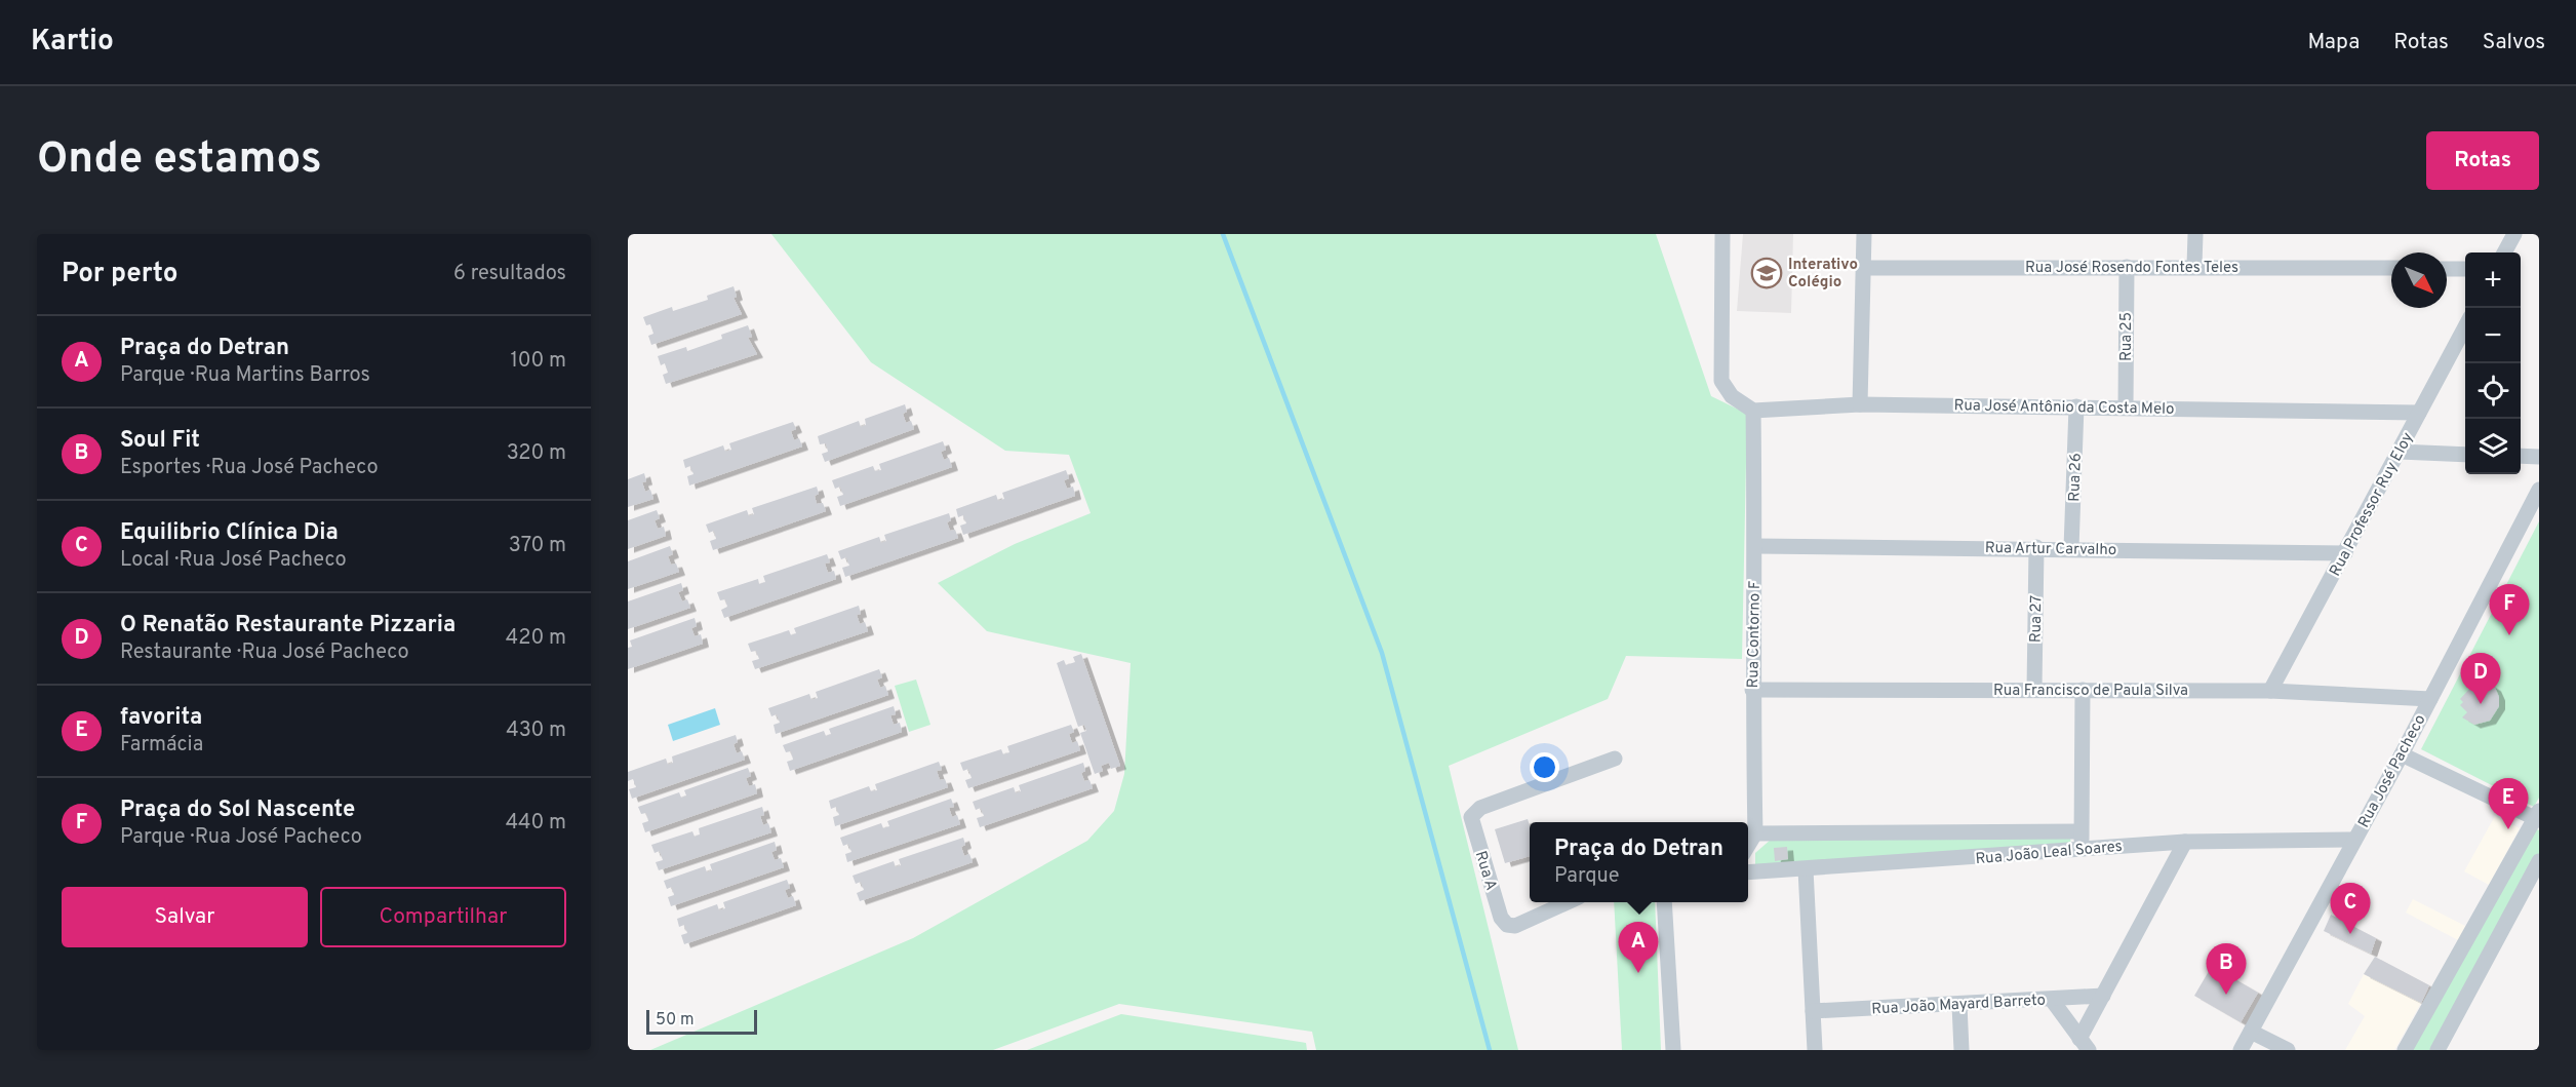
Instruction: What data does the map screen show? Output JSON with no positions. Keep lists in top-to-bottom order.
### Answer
{
  "streets": {
    "street": [
      "Rua José Rosendo Fontes Teles",
      "Rua 25",
      "Rua José Antônio da Costa Melo",
      "Rua 26",
      "Rua Professor Ruy Eloy",
      "Rua Artur Carvalho",
      "Rua 27",
      "Rua Contorno F",
      "Rua Francisco de Paula Silva",
      "Rua José Pacheco",
      "Rua João Leal Soares",
      "Rua A",
      "Rua João Mayard Barreto"
    ]
  },
  "crossings": [
    ["Rua José Rosendo Fontes Teles", "Rua 25"],
    ["Rua 25", "Rua José Antônio da Costa Melo"],
    ["Rua José Antônio da Costa Melo", "Rua 26"],
    ["Rua José Antônio da Costa Melo", "Rua Professor Ruy Eloy"],
    ["Rua José Antônio da Costa Melo", "Rua Contorno F"],
    ["Rua 26", "Rua Artur Carvalho"],
    ["Rua Professor Ruy Eloy", "Rua Artur Carvalho"],
    ["Rua Professor Ruy Eloy", "Rua Francisco de Paula Silva"],
    ["Rua Artur Carvalho", "Rua 27"],
    ["Rua Artur Carvalho", "Rua Contorno F"],
    ["Rua 27", "Rua Francisco de Paula Silva"],
    ["Rua Contorno F", "Rua Francisco de Paula Silva"],
    ["Rua Contorno F", "Rua João Leal Soares"],
    ["Rua Francisco de Paula Silva", "Rua José Pacheco"],
    ["Rua José Pacheco", "Rua João Leal Soares"]
  ],
  "places": {
    "school or university": ["Interativo Colégio"]
  },
  "scale_bar": "50 m",
  "north": "bottom right",
  "page": {
    "header": "Kartio",
    "nav": ["Mapa", "Rotas", "Salvos"],
    "buttons": [
      "Rotas",
      ["Salvar", "Compartilhar"]
    ],
    "title": "Onde estamos",
    "heading": ["Por perto", "6 resultados"],
    "map_buttons": ["+", "−"],
    "list": [
      {
        "mark": "A",
        "name": "Praça do Detran",
        "note": "Parque · Rua Martins Barros",
        "value": "100 m"
      },
      {
        "mark": "B",
        "name": "Soul Fit",
        "note": "Esportes · Rua José Pacheco",
        "value": "320 m"
      },
      {
        "mark": "C",
        "name": "Equilibrio Clínica Dia",
        "note": "Local · Rua José Pacheco",
        "value": "370 m"
      },
      {
        "mark": "D",
        "name": "O Renatão Restaurante Pizzaria",
        "note": "Restaurante · Rua José Pacheco",
        "value": "420 m"
      },
      {
        "mark": "E",
        "name": "favorita",
        "note": "Farmácia",
        "value": "430 m"
      },
      {
        "mark": "F",
        "name": "Praça do Sol Nascente",
        "note": "Parque · Rua José Pacheco",
        "value": "440 m"
      }
    ],
    "pins": [
      "F",
      "D",
      "E",
      "C",
      "A",
      "B"
    ],
    "popup": ["Praça do Detran", "Parque"],
    "scale": "50 m"
  }
}
